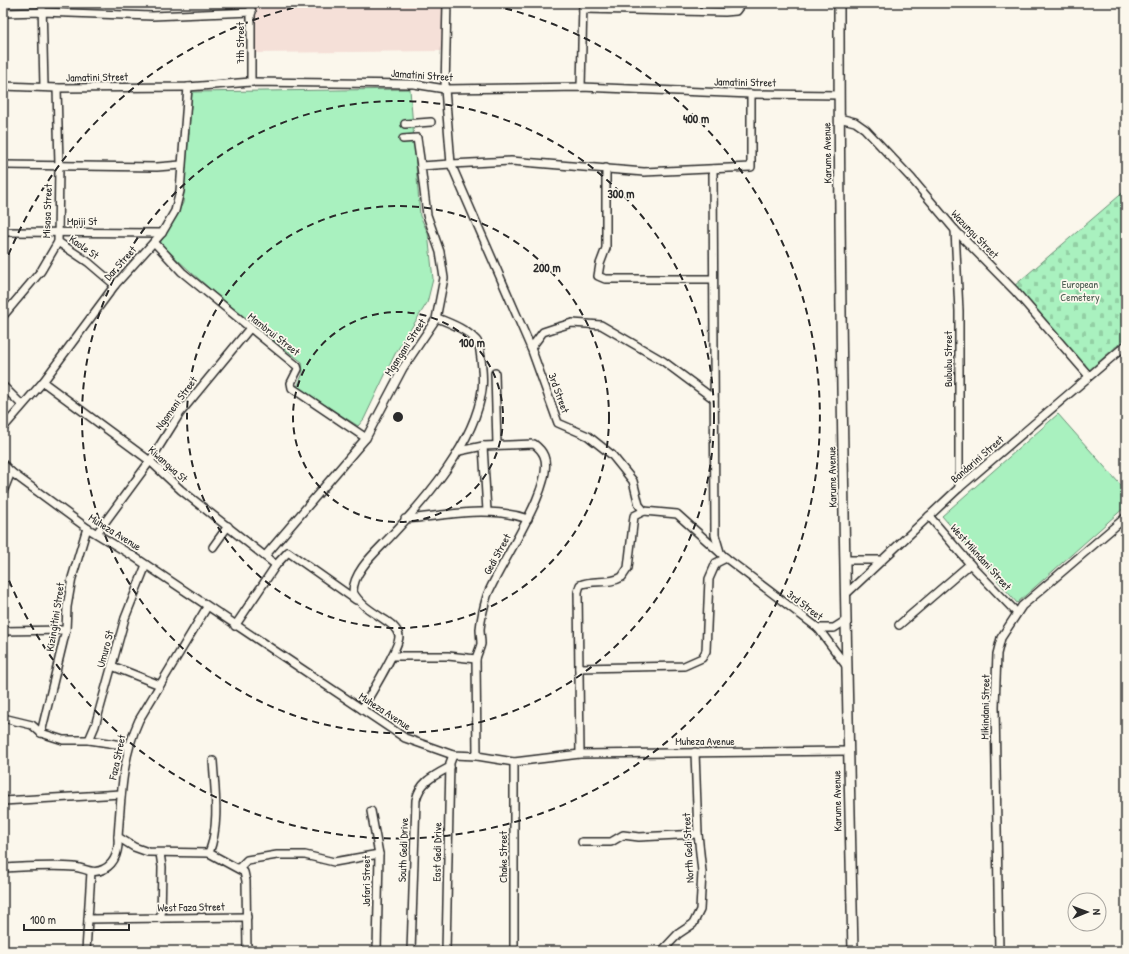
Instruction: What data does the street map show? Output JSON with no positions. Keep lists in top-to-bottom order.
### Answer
{
  "streets": {
    "main road": ["Karume Avenue"],
    "street": [
      "7th Street",
      "Jamatini Street",
      "Misasa Street",
      "Mpiji St",
      "Wazungu Street",
      "Kaole St",
      "Dar Street",
      "Mambrui Street",
      "Mgangani Street",
      "Bububu Street",
      "3rd Street",
      "Ngomeni Street",
      "Bandarini Street",
      "Kiwangwa St",
      "Muheza Avenue",
      "Gedi Street",
      "West Mikndani Street",
      "Kizingitini Street",
      "Umuro St",
      "Mikindani Street",
      "Faza Street",
      "North Gedi Street",
      "South Gedi Drive",
      "East Gedi Drive",
      "Chake Street",
      "Jafari Street",
      "West Faza Street"
    ]
  },
  "crossings": [
    ["7th Street", "Jamatini Street"],
    ["Jamatini Street", "Karume Avenue"],
    ["Jamatini Street", "Misasa Street"],
    ["Jamatini Street", "Dar Street"],
    ["Karume Avenue", "Wazungu Street"],
    ["Karume Avenue", "3rd Street"],
    ["Karume Avenue", "Bandarini Street"],
    ["Karume Avenue", "Muheza Avenue"],
    ["Misasa Street", "Mpiji St"],
    ["Misasa Street", "Kaole St"],
    ["Mpiji St", "Dar Street"],
    ["Wazungu Street", "Bububu Street"],
    ["Wazungu Street", "Bandarini Street"],
    ["Kaole St", "Dar Street"],
    ["Dar Street", "Mambrui Street"],
    ["Dar Street", "Kiwangwa St"],
    ["Mambrui Street", "Mgangani Street"],
    ["Mambrui Street", "Ngomeni Street"],
    ["Mgangani Street", "Kiwangwa St"],
    ["Bububu Street", "Bandarini Street"],
    ["Ngomeni Street", "Kiwangwa St"],
    ["Ngomeni Street", "Muheza Avenue"],
    ["Bandarini Street", "West Mikndani Street"],
    ["Muheza Avenue", "Gedi Street"],
    ["Muheza Avenue", "Kizingitini Street"],
    ["Muheza Avenue", "Umuro St"],
    ["Muheza Avenue", "Faza Street"],
    ["Muheza Avenue", "North Gedi Street"],
    ["Muheza Avenue", "East Gedi Drive"],
    ["Muheza Avenue", "Chake Street"],
    ["West Mikndani Street", "Mikindani Street"],
    ["South Gedi Drive", "East Gedi Drive"]
  ],
  "parks": ["European Cemetery"],
  "scale_bar": "100 m",
  "north": "right",
  "rings": [
    "400 m",
    "300 m",
    "200 m",
    "100 m"
  ]
}
